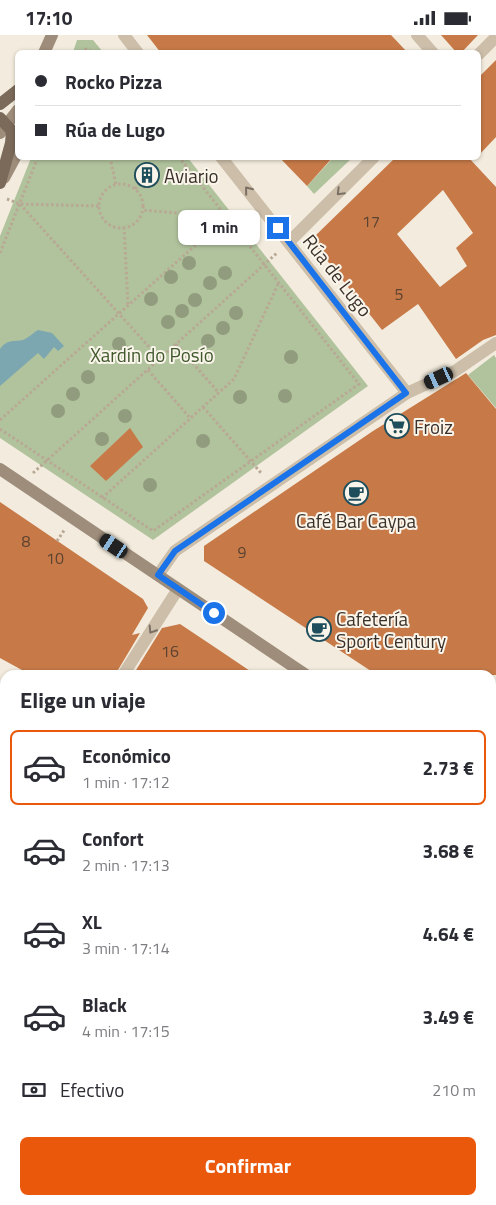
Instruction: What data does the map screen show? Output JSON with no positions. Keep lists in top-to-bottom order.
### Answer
{
  "streets": {
    "street": ["Rúa de Lugo"]
  },
  "one_way": ["Rúa de Lugo"],
  "parks": ["Xardín do Posío"],
  "places": {
    "building": ["Aviario"],
    "supermarket": ["Froiz"],
    "cafe": ["Café Bar Caypa", "Cafetería Sport Century"]
  },
  "house_numbers": [
    "17",
    "5",
    "8",
    "9",
    "10",
    "16"
  ],
  "page": {
    "status": "17:10",
    "banner": ["Rocko Pizza", "Rúa de Lugo"],
    "bubble": "1 min",
    "heading": "Elige un viaje",
    "list": [
      {
        "name": "Económico",
        "note": "1 min · 17:12",
        "value": "2.73 €"
      },
      {
        "name": "Confort",
        "note": "2 min · 17:13",
        "value": "3.68 €"
      },
      {
        "name": "XL",
        "note": "3 min · 17:14",
        "value": "4.64 €"
      },
      {
        "name": "Black",
        "note": "4 min · 17:15",
        "value": "3.49 €"
      }
    ],
    "pay": ["Efectivo", "210 m"],
    "buttons": "Confirmar"
  }
}
